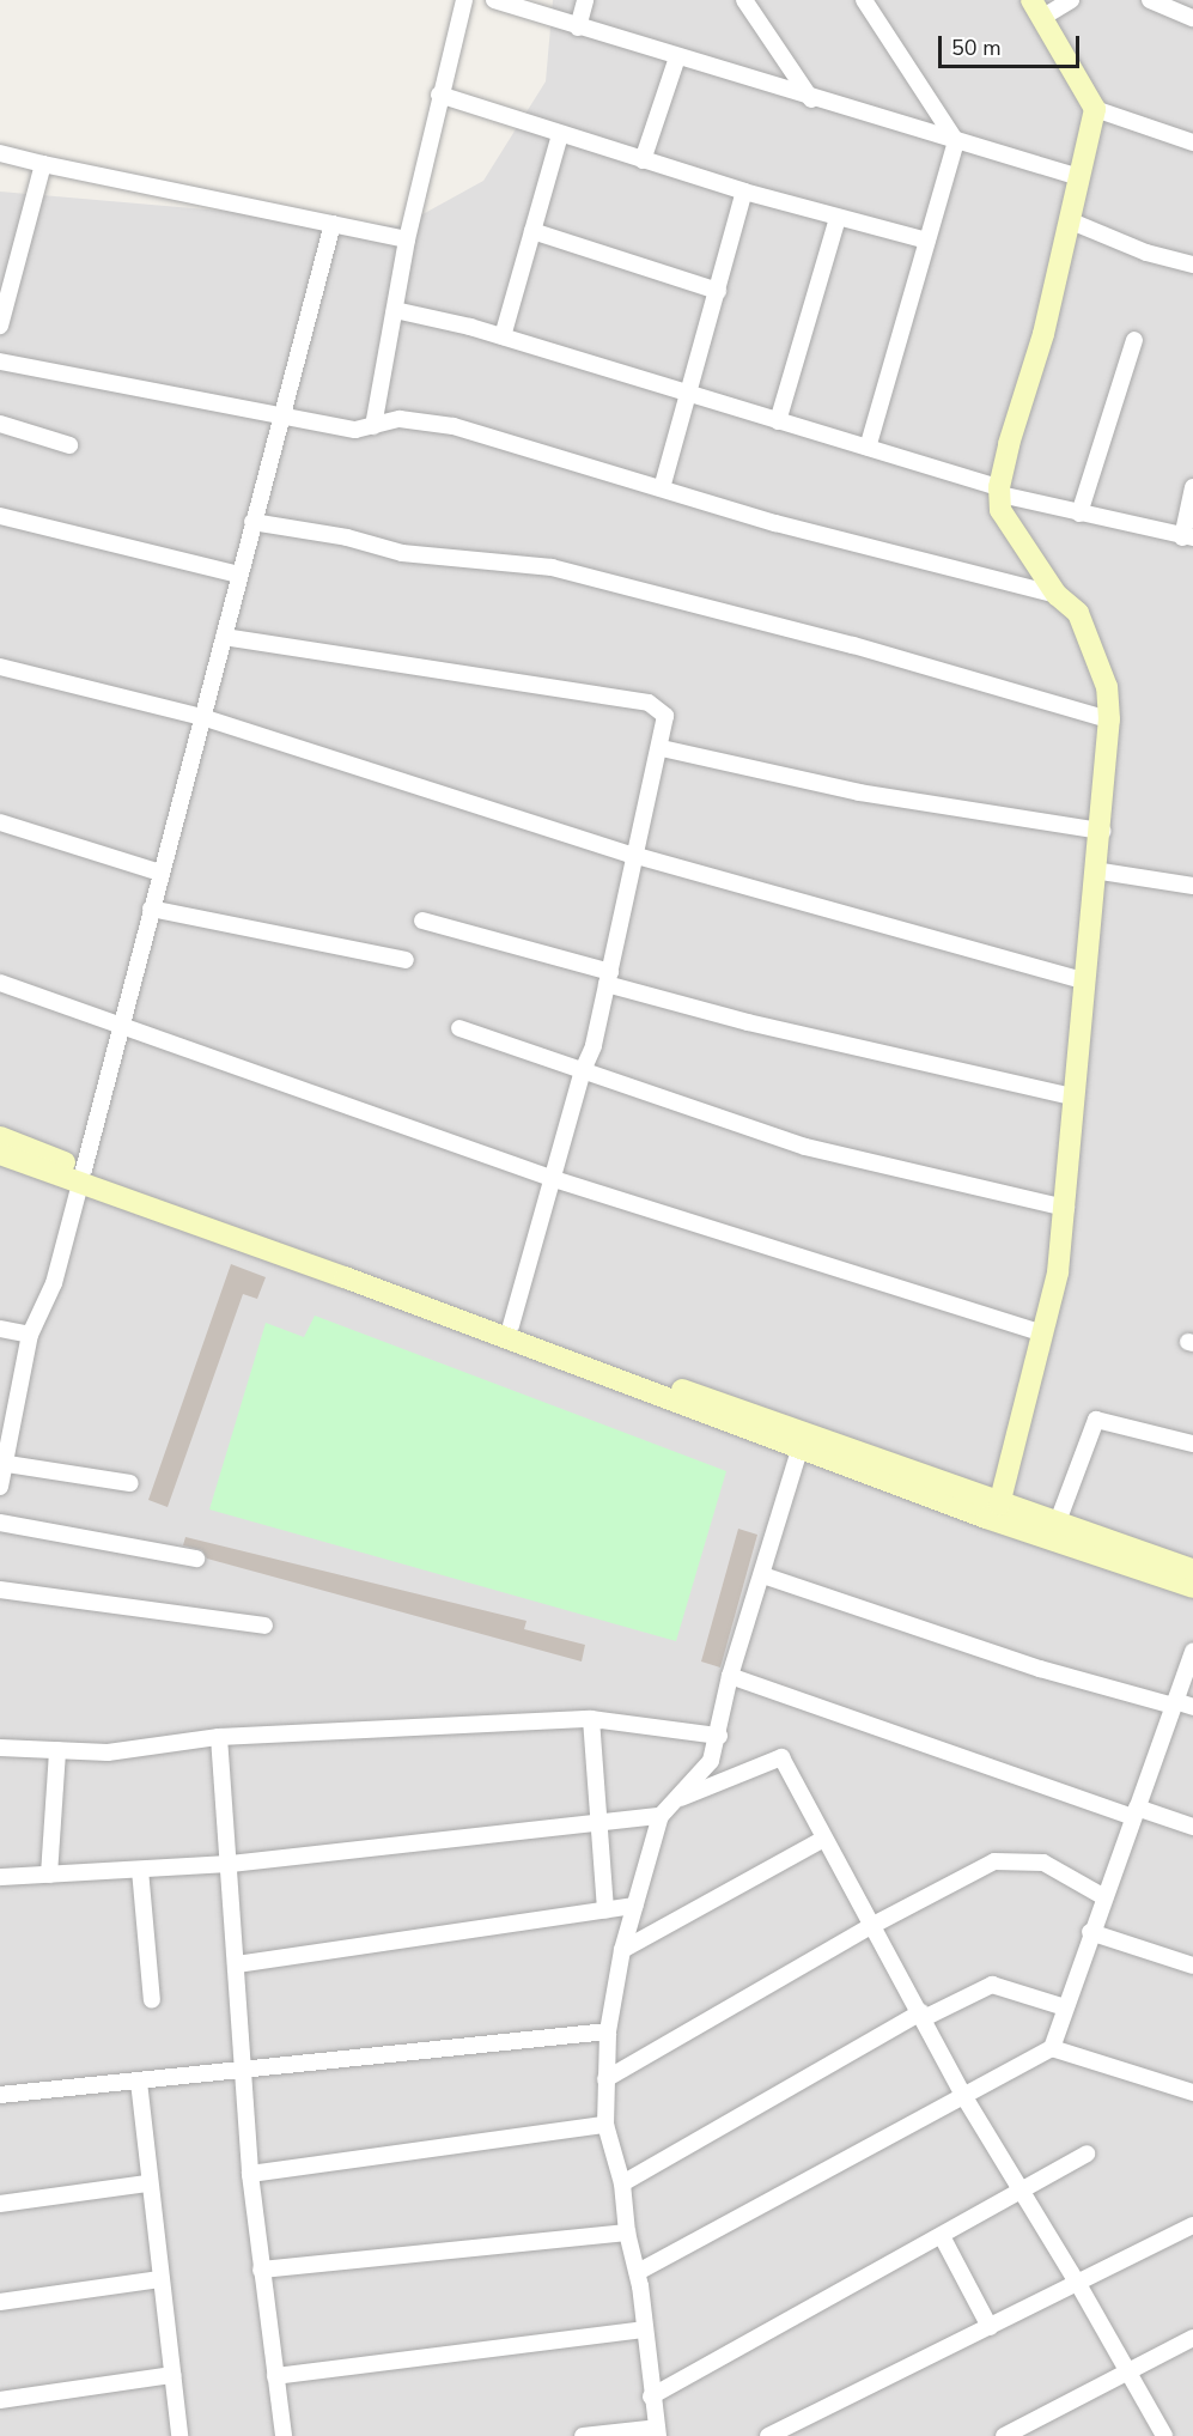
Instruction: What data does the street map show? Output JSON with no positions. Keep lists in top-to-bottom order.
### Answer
{
  "scale_bar": "50 m"
}
